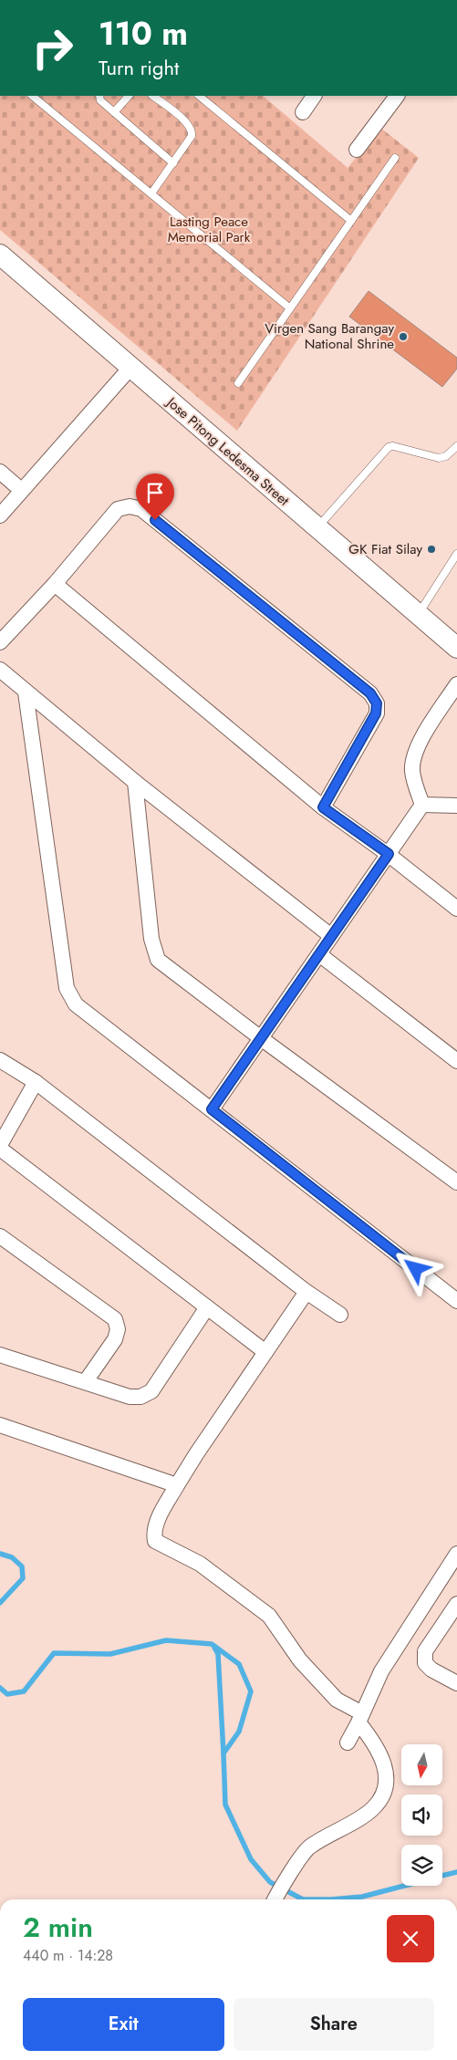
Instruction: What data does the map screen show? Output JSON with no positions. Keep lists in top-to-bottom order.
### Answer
{
  "streets": {
    "main road": ["Jose Pitong Ledesma Street"]
  },
  "parks": ["Lasting Peace Memorial Park"],
  "places": ["Virgen Sang Barangay National Shrine", "GK Fiat Silay"],
  "north": "bottom",
  "page": {
    "turn": ["110 m", "Turn right"],
    "heading": ["2 min", "440 m · 14:28"],
    "buttons": ["Exit", "Share"]
  }
}
